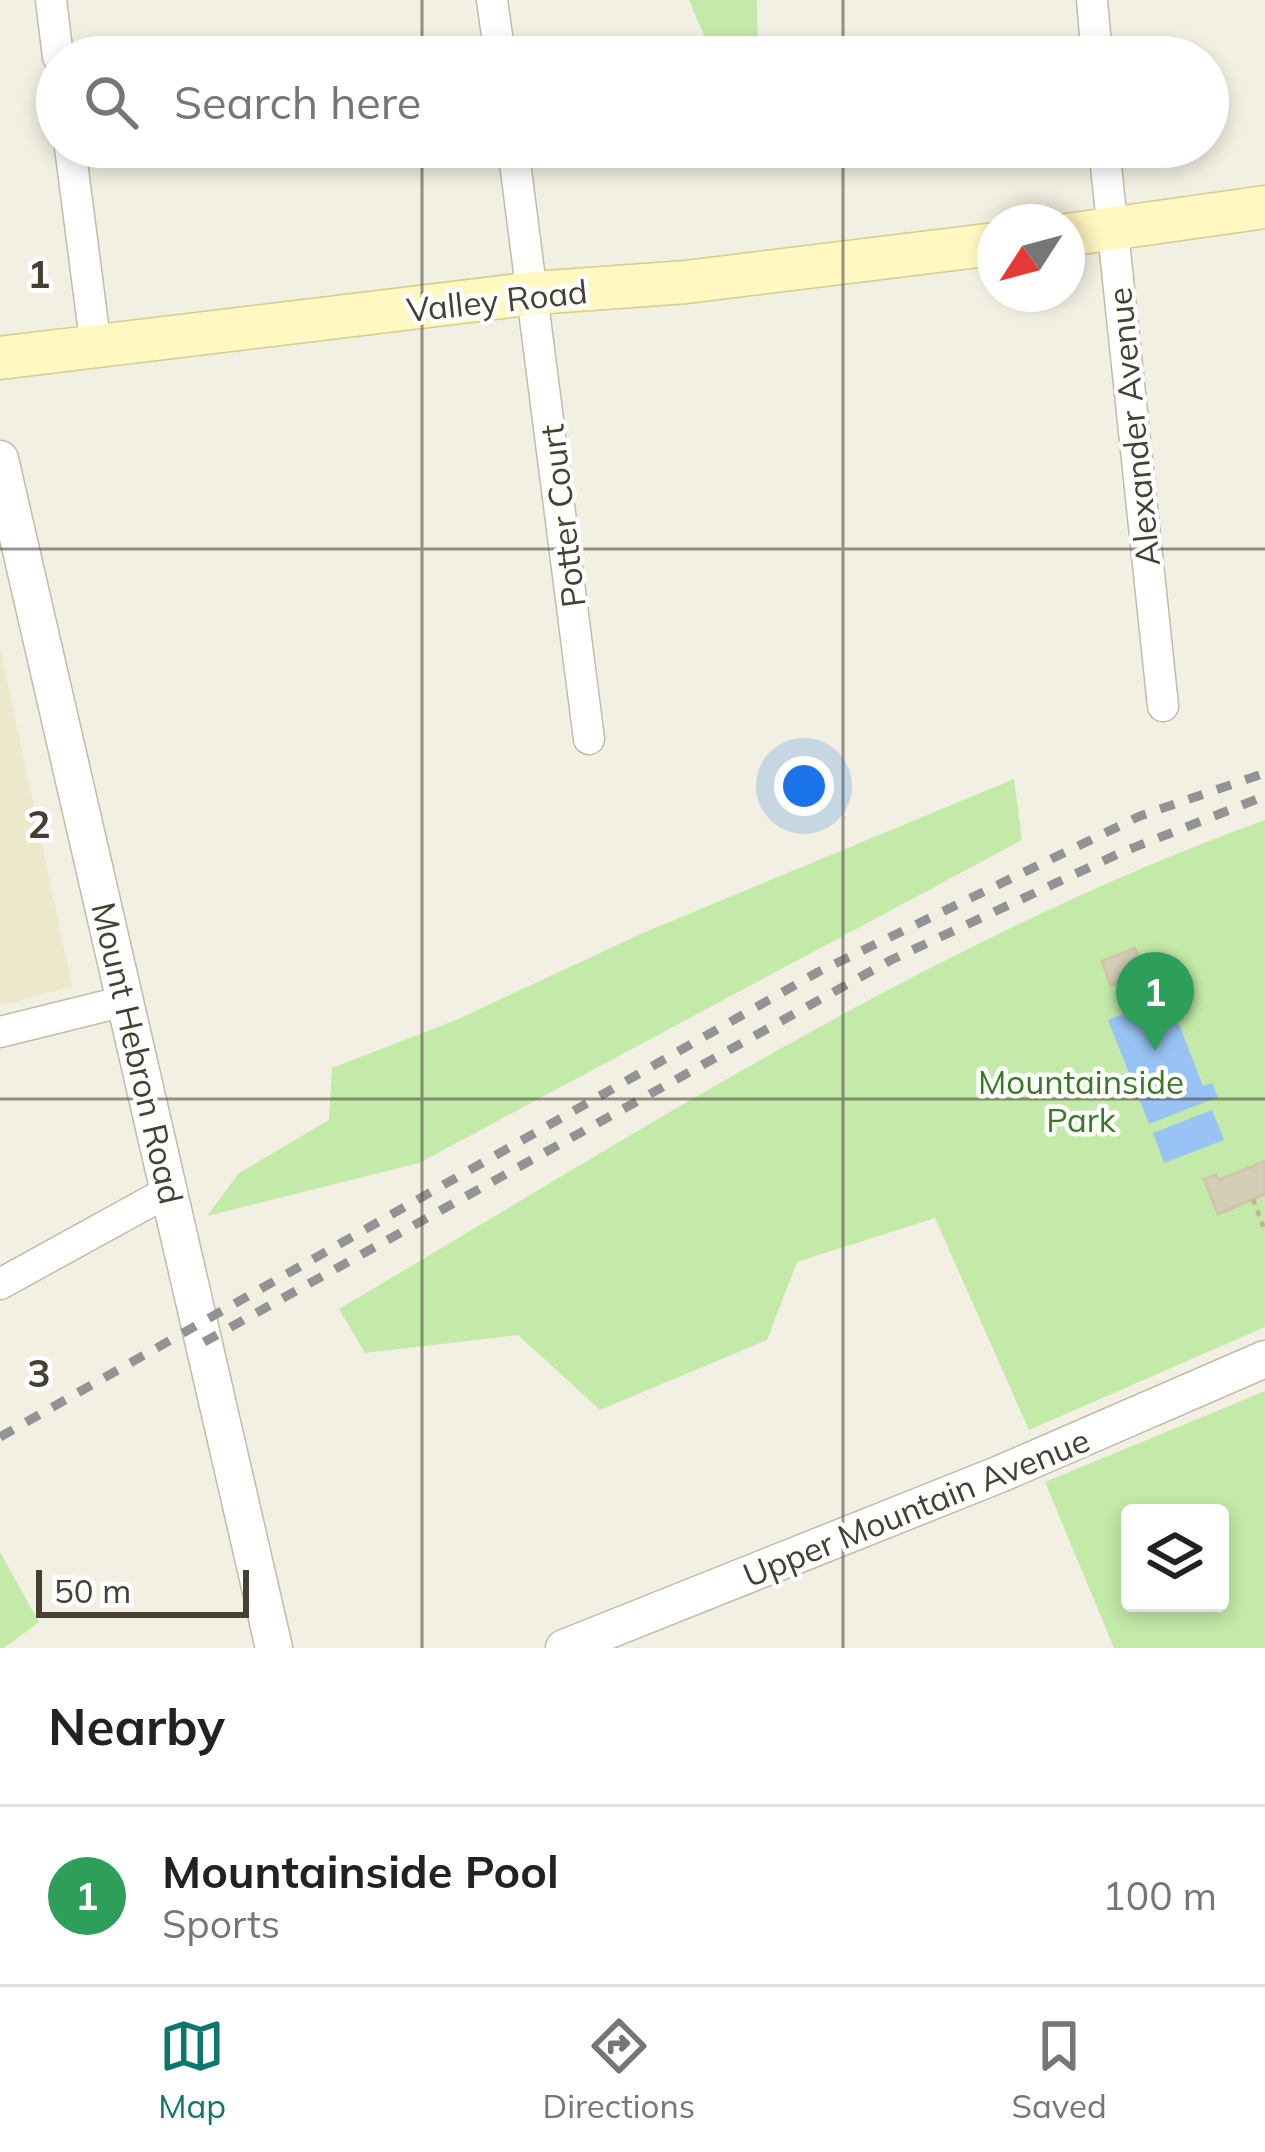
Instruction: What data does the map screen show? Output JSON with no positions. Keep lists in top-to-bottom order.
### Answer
{
  "streets": {
    "main road": ["Valley Road"],
    "street": [
      "Alexander Avenue",
      "Potter Court",
      "Mount Hebron Road",
      "Upper Mountain Avenue"
    ]
  },
  "crossings": [
    ["Valley Road", "Potter Court"]
  ],
  "parks": ["Mountainside Park"],
  "scale_bar": "50 m",
  "north": "bottom left",
  "page": {
    "search": "Search here",
    "pins": "1",
    "scale": "50 m",
    "heading": "Nearby",
    "list": [
      {
        "mark": "1",
        "name": "Mountainside Pool",
        "note": "Sports",
        "value": "100 m"
      }
    ],
    "nav": ["Map", "Directions", "Saved"]
  },
  "grid": {
    "rows": ["1", "2", "3"]
  }
}
